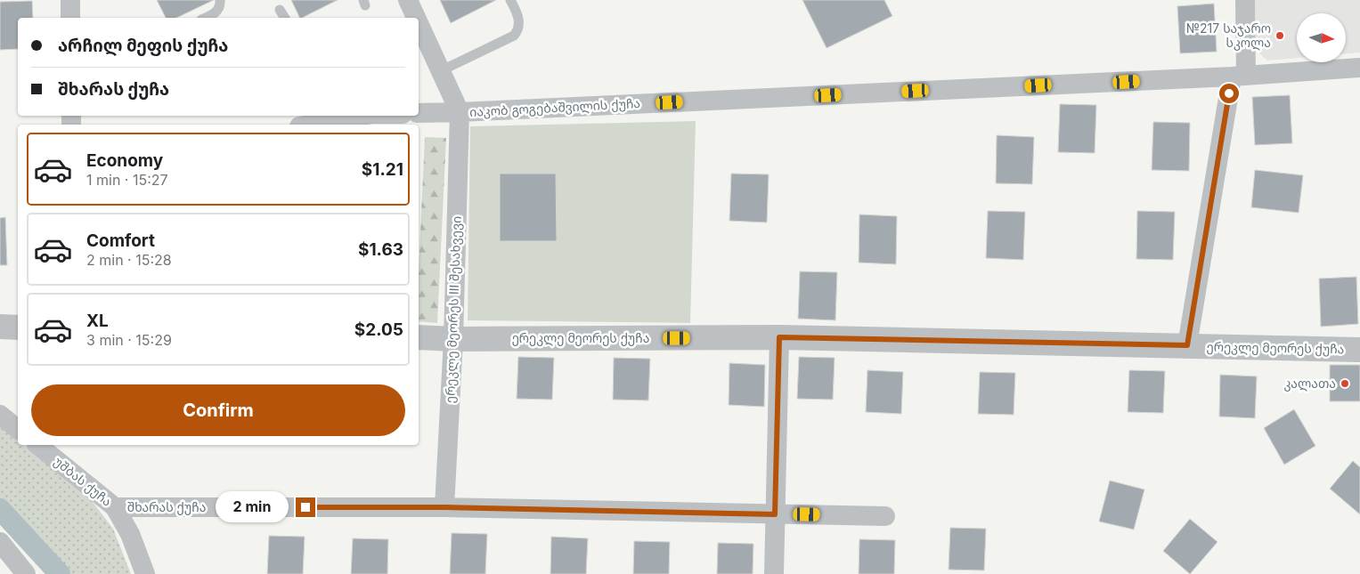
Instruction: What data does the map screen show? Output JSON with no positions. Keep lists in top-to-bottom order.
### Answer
{
  "streets": {
    "street": [
      "იაკობ გოგებაშვილის ქუჩა",
      "ერეკლე მეორეს III შესახვევი",
      "ერეკლე მეორეს ქუჩა",
      "უშბას ქუჩა",
      "შხარას ქუჩა"
    ]
  },
  "crossings": [
    ["იაკობ გოგებაშვილის ქუჩა", "ერეკლე მეორეს III შესახვევი"],
    ["ერეკლე მეორეს III შესახვევი", "ერეკლე მეორეს ქუჩა"],
    ["ერეკლე მეორეს III შესახვევი", "შხარას ქუჩა"],
    ["უშბას ქუჩა", "შხარას ქუჩა"]
  ],
  "places": ["№217 საჯარო სკოლა", "კალათა"],
  "north": "right",
  "page": {
    "banner": ["არჩილ მეფის ქუჩა", "შხარას ქუჩა"],
    "list": [
      {
        "name": "Economy",
        "note": "1 min · 15:27",
        "value": "$1.21"
      },
      {
        "name": "Comfort",
        "note": "2 min · 15:28",
        "value": "$1.63"
      },
      {
        "name": "XL",
        "note": "3 min · 15:29",
        "value": "$2.05"
      }
    ],
    "buttons": "Confirm",
    "bubble": "2 min"
  }
}
